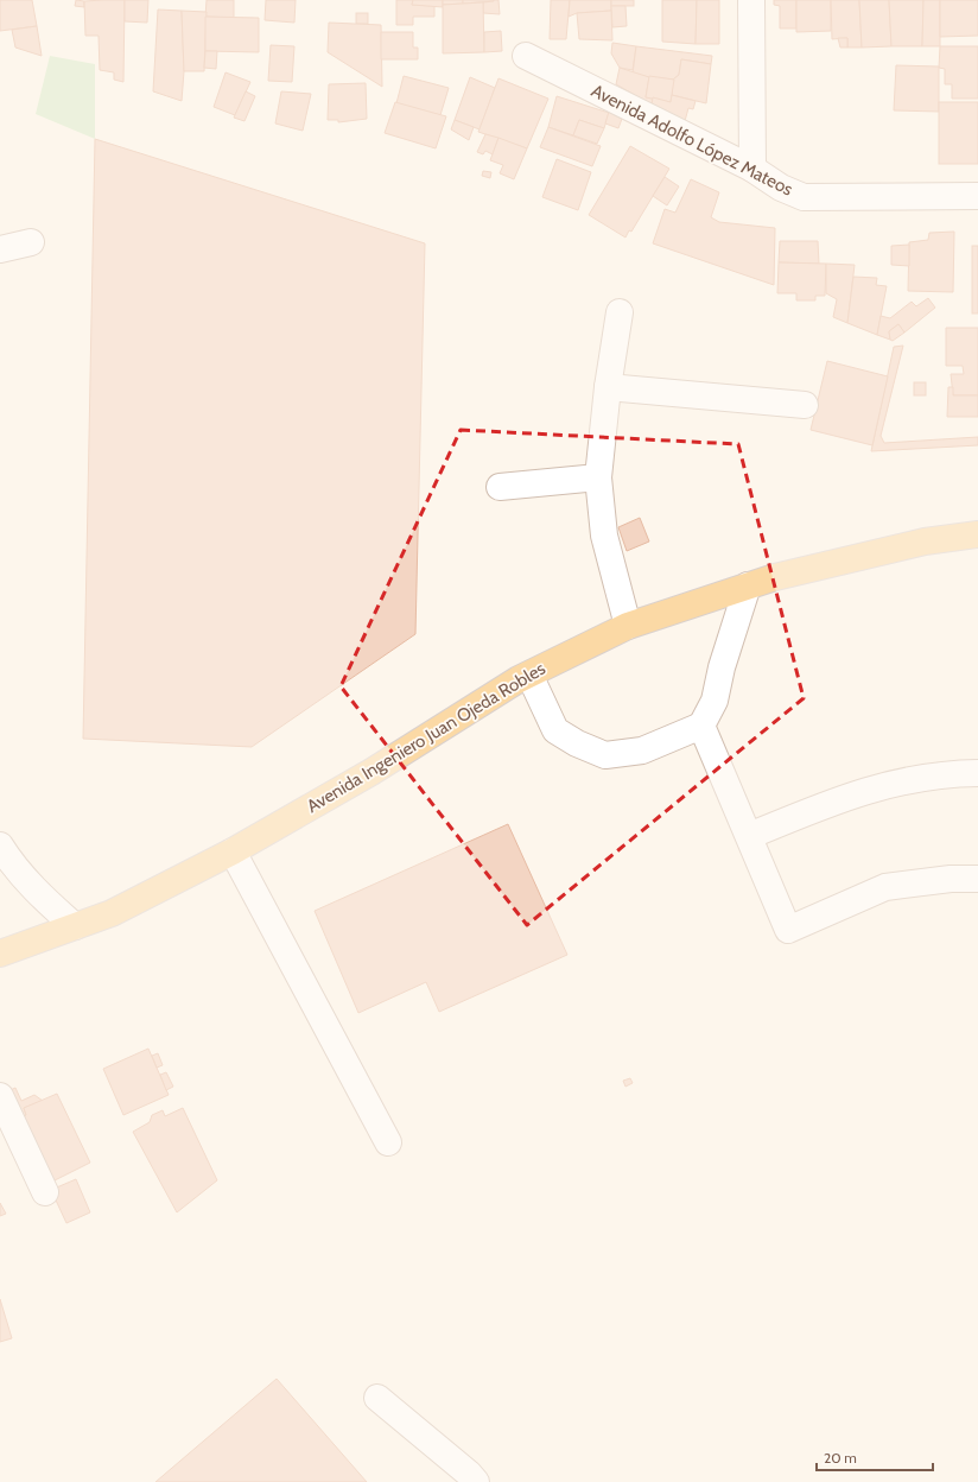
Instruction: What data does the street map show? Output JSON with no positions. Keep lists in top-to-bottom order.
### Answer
{
  "streets": {
    "main road": ["Avenida Ingeniero Juan Ojeda Robles"],
    "street": ["Avenida Adolfo López Mateos"]
  },
  "scale_bar": "20 m"
}
